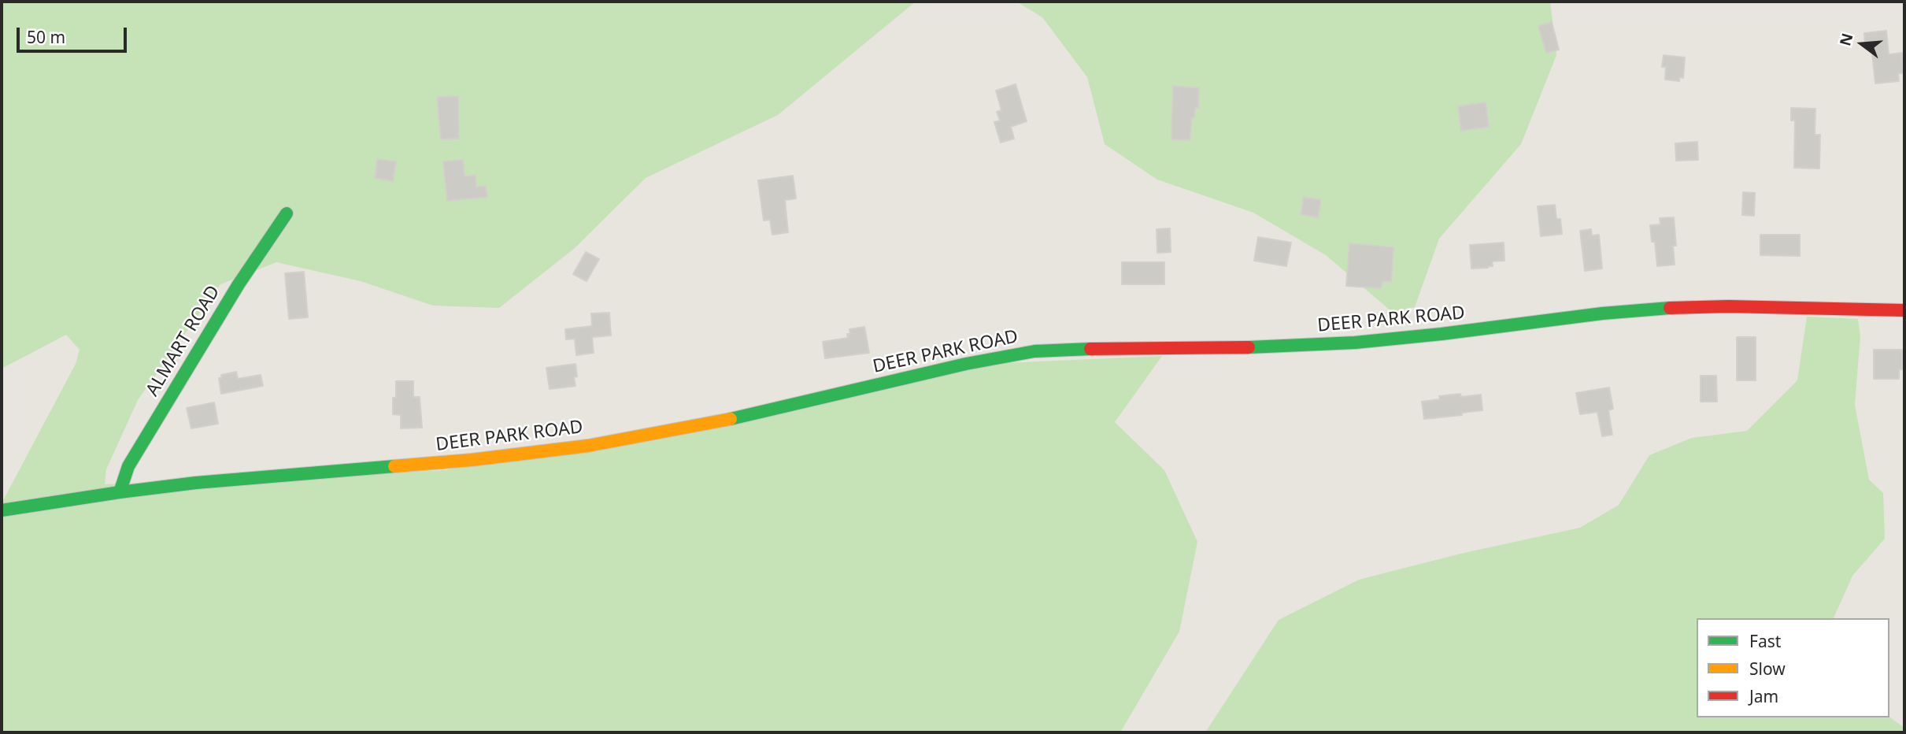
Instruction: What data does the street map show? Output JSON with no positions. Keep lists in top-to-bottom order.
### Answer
{
  "streets": {
    "street": ["DEER PARK ROAD", "ALMART ROAD"]
  },
  "crossings": [
    ["DEER PARK ROAD", "ALMART ROAD"]
  ],
  "legend": ["Fast", "Slow", "Jam"],
  "scale_bar": "50 m",
  "north": "left"
}
